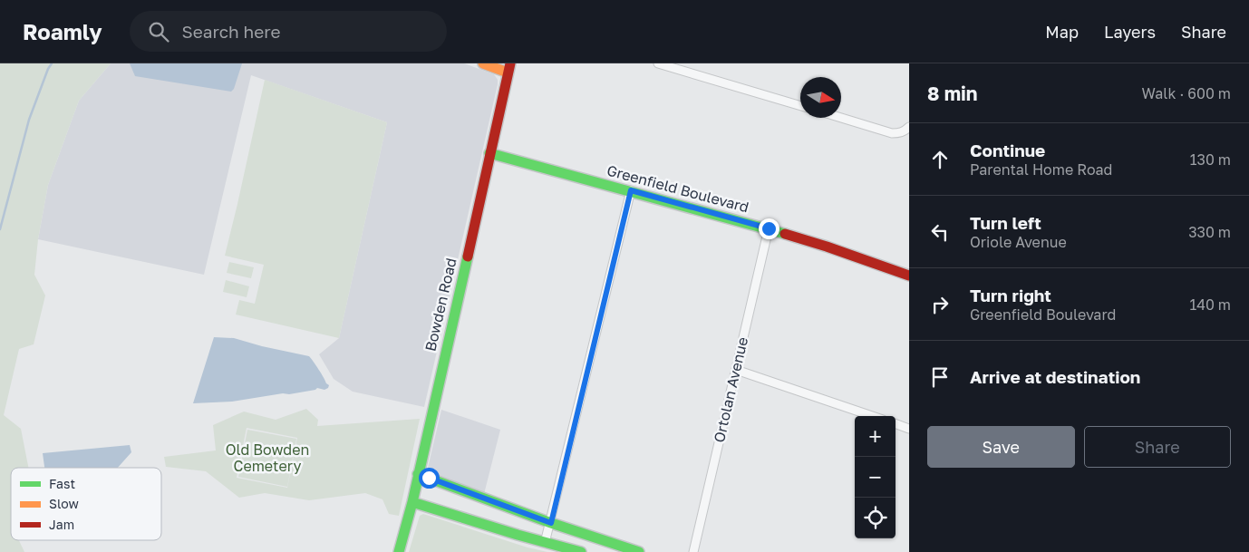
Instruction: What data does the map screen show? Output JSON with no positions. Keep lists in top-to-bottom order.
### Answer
{
  "streets": {
    "main road": ["Greenfield Boulevard", "Bowden Road"],
    "street": ["Ortolan Avenue"]
  },
  "crossings": [
    ["Greenfield Boulevard", "Bowden Road"],
    ["Greenfield Boulevard", "Ortolan Avenue"]
  ],
  "parks": ["Old Bowden Cemetery"],
  "legend": ["Fast", "Slow", "Jam"],
  "north": "right",
  "page": {
    "header": "Roamly",
    "search": "Search here",
    "nav": ["Map", "Layers", "Share"],
    "heading": ["8 min", "Walk · 600 m"],
    "list": [
      ["Continue", "Parental Home Road", "130 m"],
      ["Turn left", "Oriole Avenue", "330 m"],
      ["Turn right", "Greenfield Boulevard", "140 m"],
      "Arrive at destination"
    ],
    "buttons": ["Save", "Share"],
    "map_buttons": ["+", "−"]
  }
}
